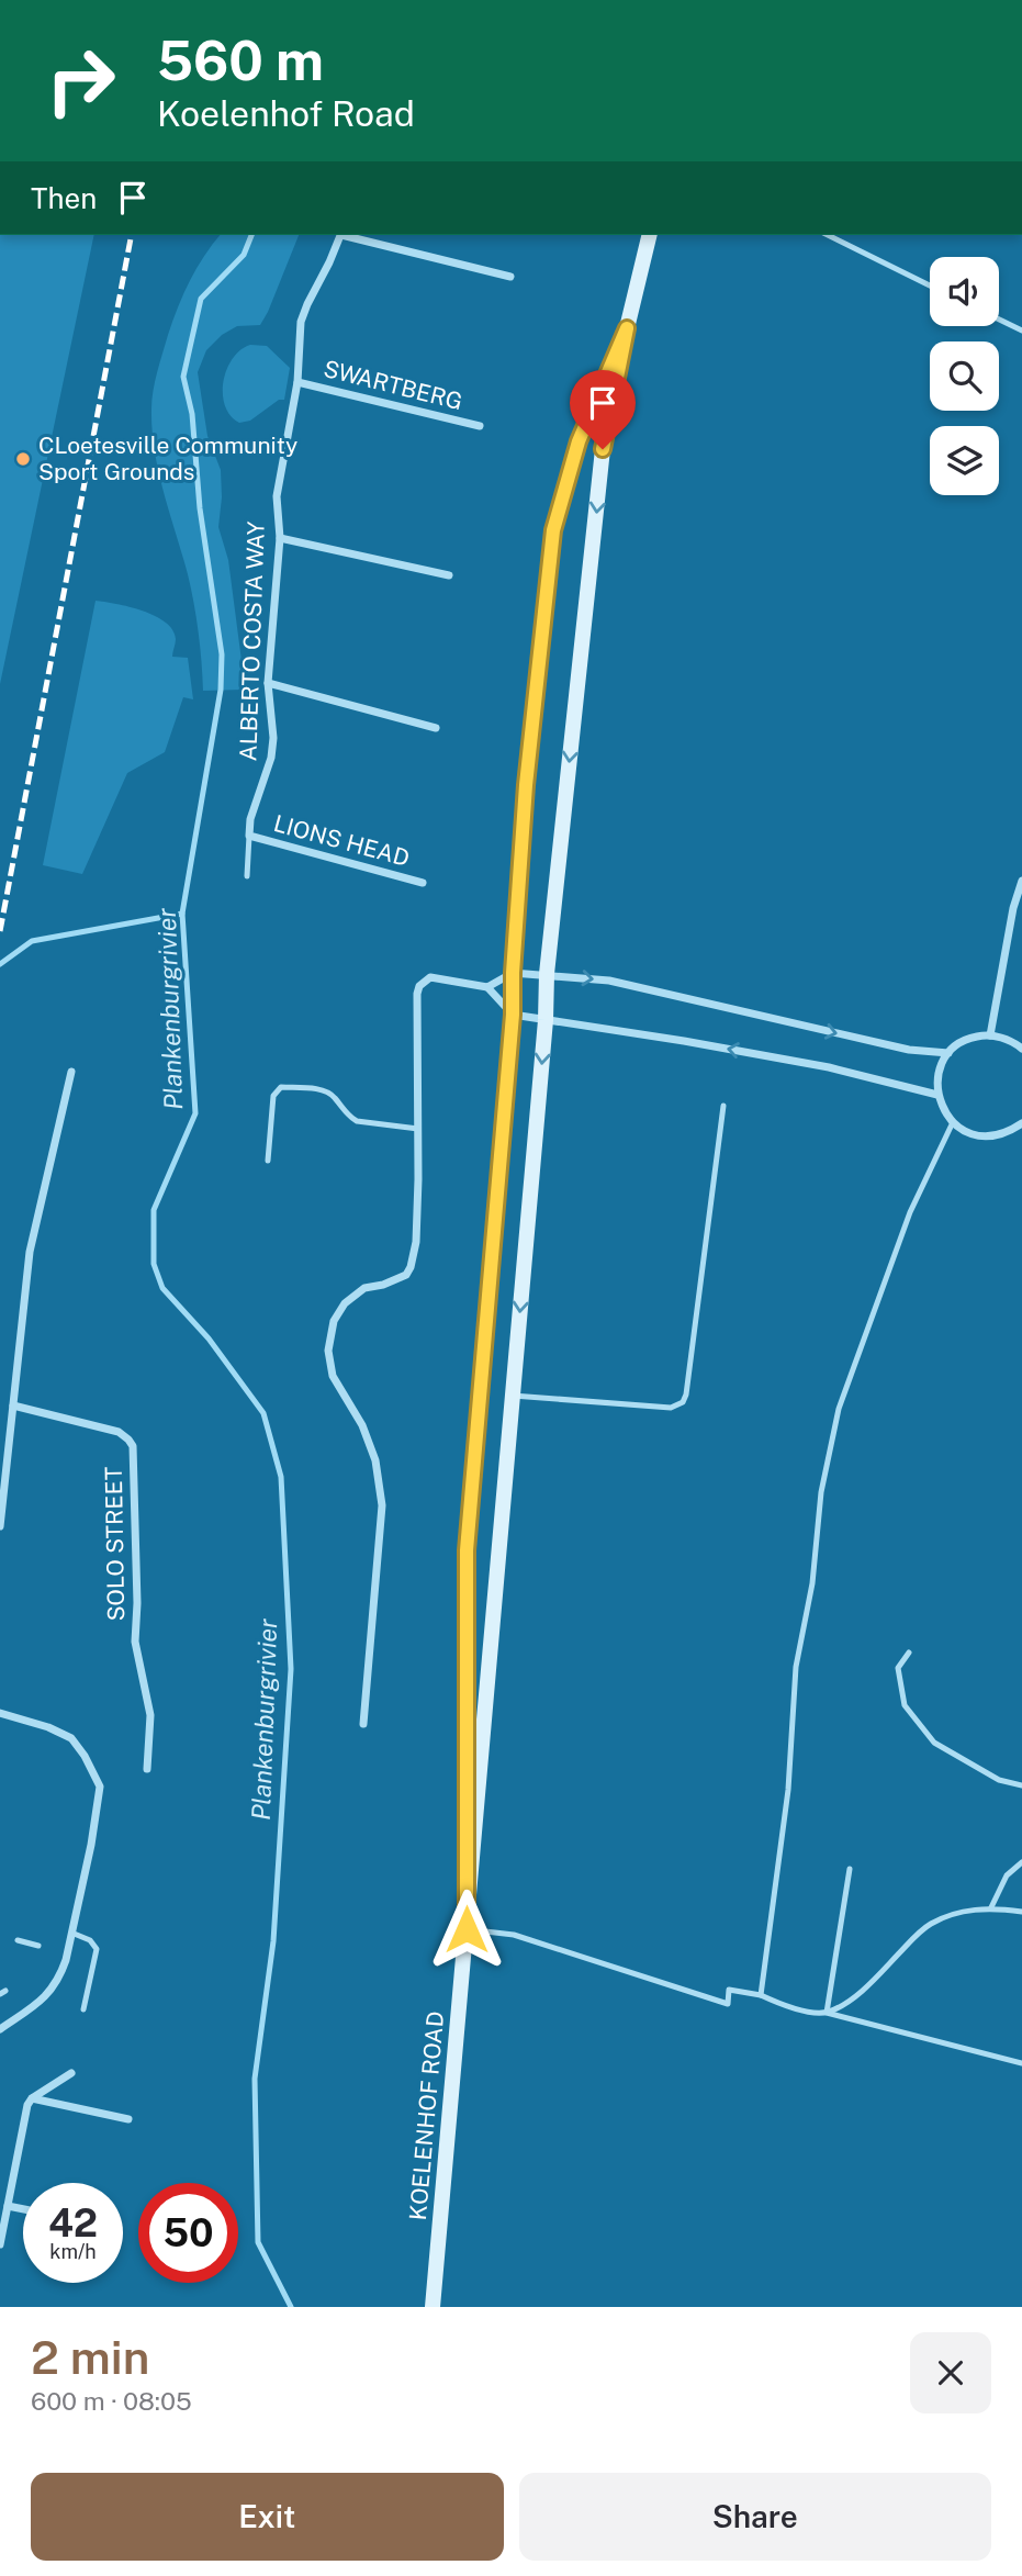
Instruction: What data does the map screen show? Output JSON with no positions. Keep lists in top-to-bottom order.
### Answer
{
  "streets": {
    "main road": ["KOELENHOF ROAD"],
    "street": [
      "SWARTBERG",
      "ALBERTO COSTA WAY",
      "LIONS HEAD",
      "SOLO STREET"
    ]
  },
  "crossings": [
    ["SWARTBERG", "ALBERTO COSTA WAY"],
    ["ALBERTO COSTA WAY", "LIONS HEAD"]
  ],
  "water": ["Plankenburgrivier"],
  "places": ["CLoetesville Community Sport Grounds"],
  "page": {
    "turn": ["560 m", "Koelenhof Road"],
    "then": "Then",
    "speed": "42 km/h",
    "limit": "50",
    "heading": ["2 min", "600 m · 08:05"],
    "buttons": ["Exit", "Share"]
  }
}
